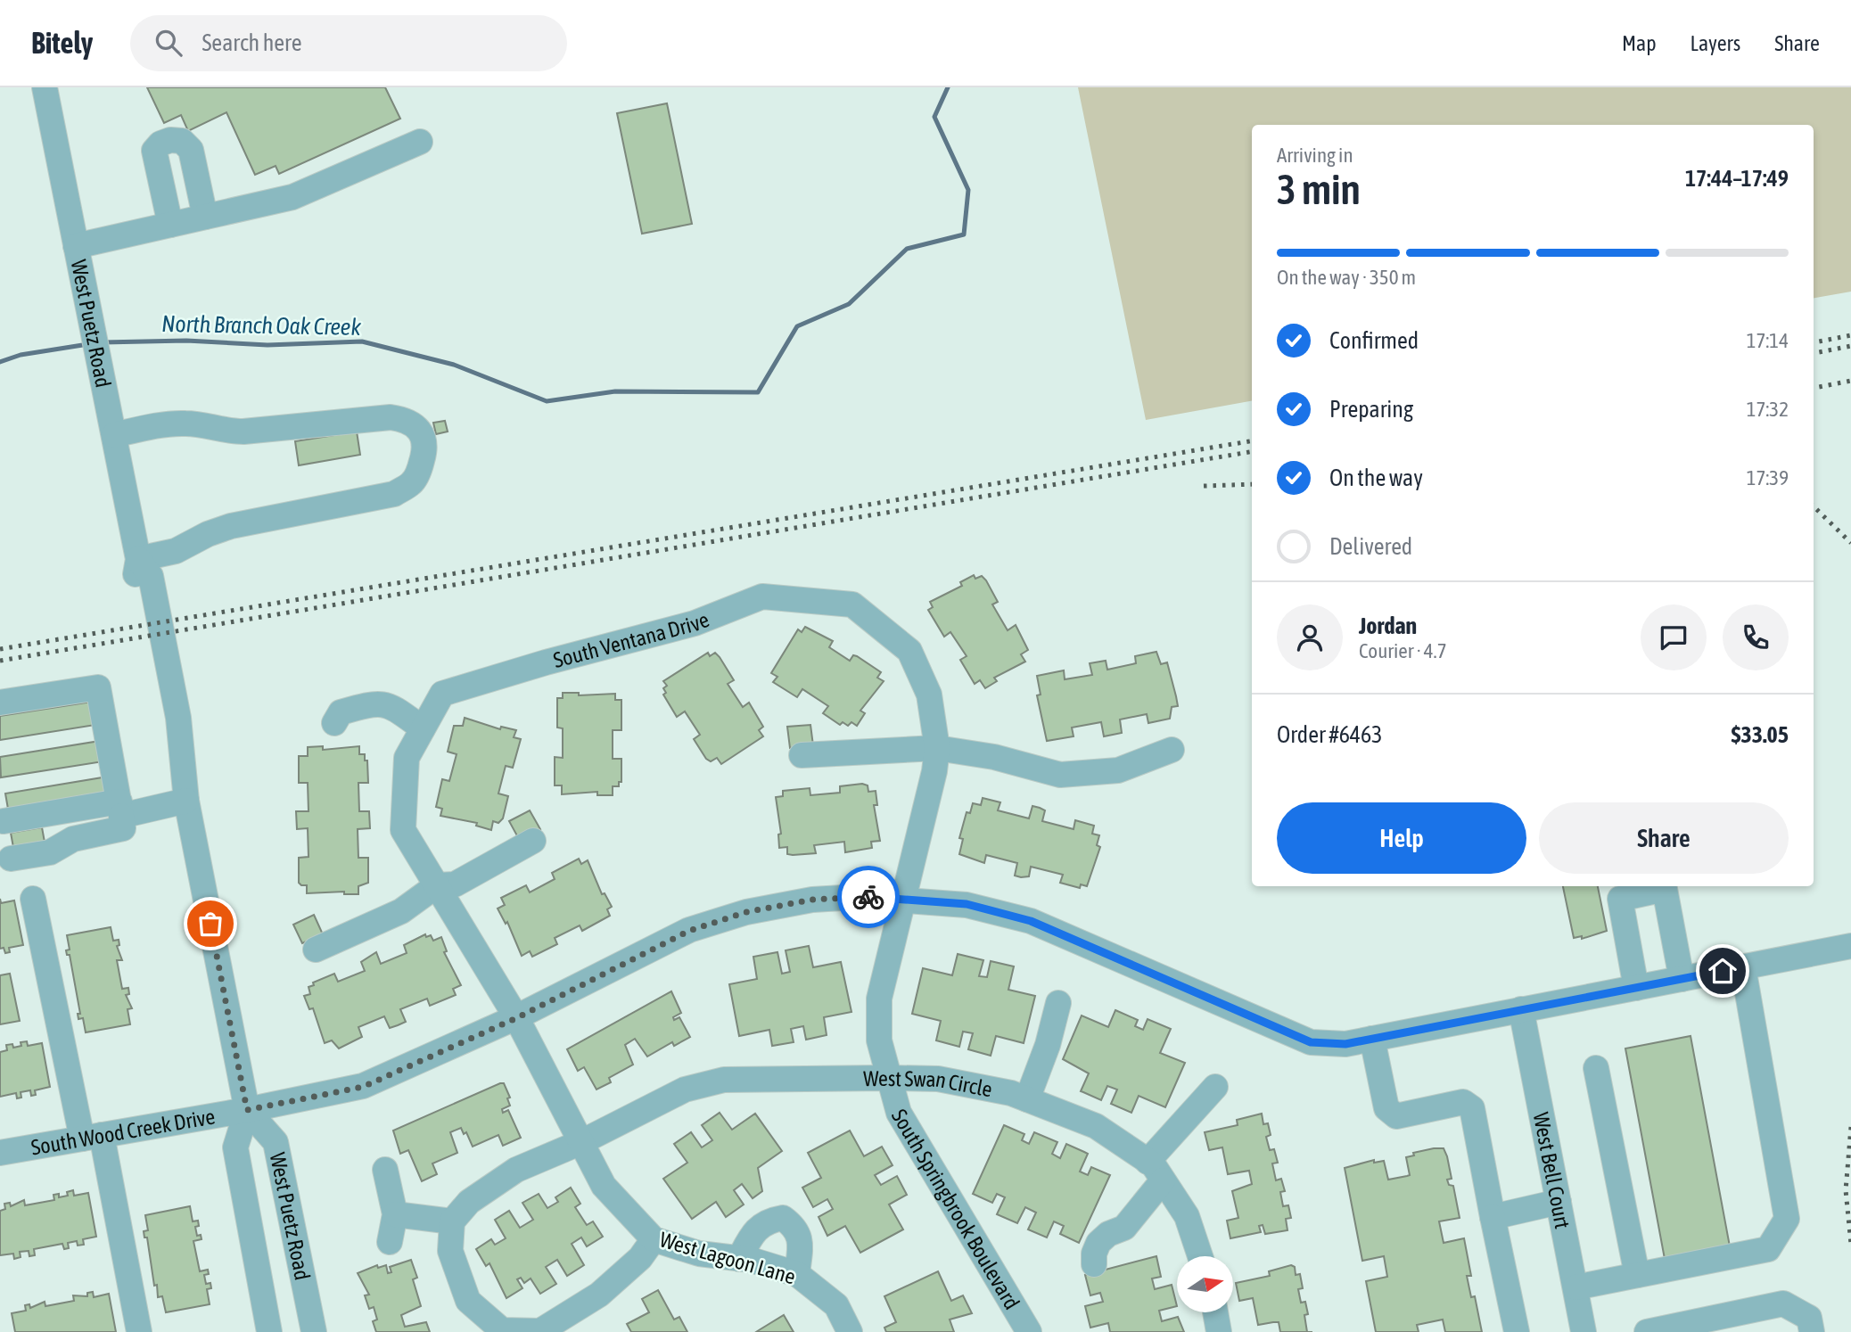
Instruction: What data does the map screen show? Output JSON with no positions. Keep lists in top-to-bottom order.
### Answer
{
  "streets": {
    "street": [
      "West Puetz Road",
      "South Ventana Drive",
      "West Swan Circle",
      "South Wood Creek Drive",
      "West Bell Court",
      "South Springbrook Boulevard",
      "West Lagoon Lane"
    ]
  },
  "crossings": [
    ["West Puetz Road", "South Wood Creek Drive"],
    ["South Ventana Drive", "South Wood Creek Drive"],
    ["South Ventana Drive", "South Springbrook Boulevard"],
    ["South Ventana Drive", "West Lagoon Lane"],
    ["West Swan Circle", "South Springbrook Boulevard"],
    ["West Swan Circle", "West Lagoon Lane"],
    ["South Wood Creek Drive", "West Bell Court"],
    ["South Wood Creek Drive", "South Springbrook Boulevard"],
    ["South Wood Creek Drive", "West Lagoon Lane"]
  ],
  "water": ["North Branch Oak Creek"],
  "north": "right",
  "page": {
    "header": "Bitely",
    "search": "Search here",
    "nav": ["Map", "Layers", "Share"],
    "heading": ["3 min", "Arriving in", "17:44–17:49"],
    "panel": [
      "Jordan",
      "Courier · 4.7",
      "Order #6463",
      "$33.05"
    ],
    "bar": "On the way · 350 m",
    "list": [
      ["Confirmed", "17:14"],
      ["Preparing", "17:32"],
      ["On the way", "17:39"],
      "Delivered"
    ],
    "buttons": ["Help", "Share"]
  }
}
